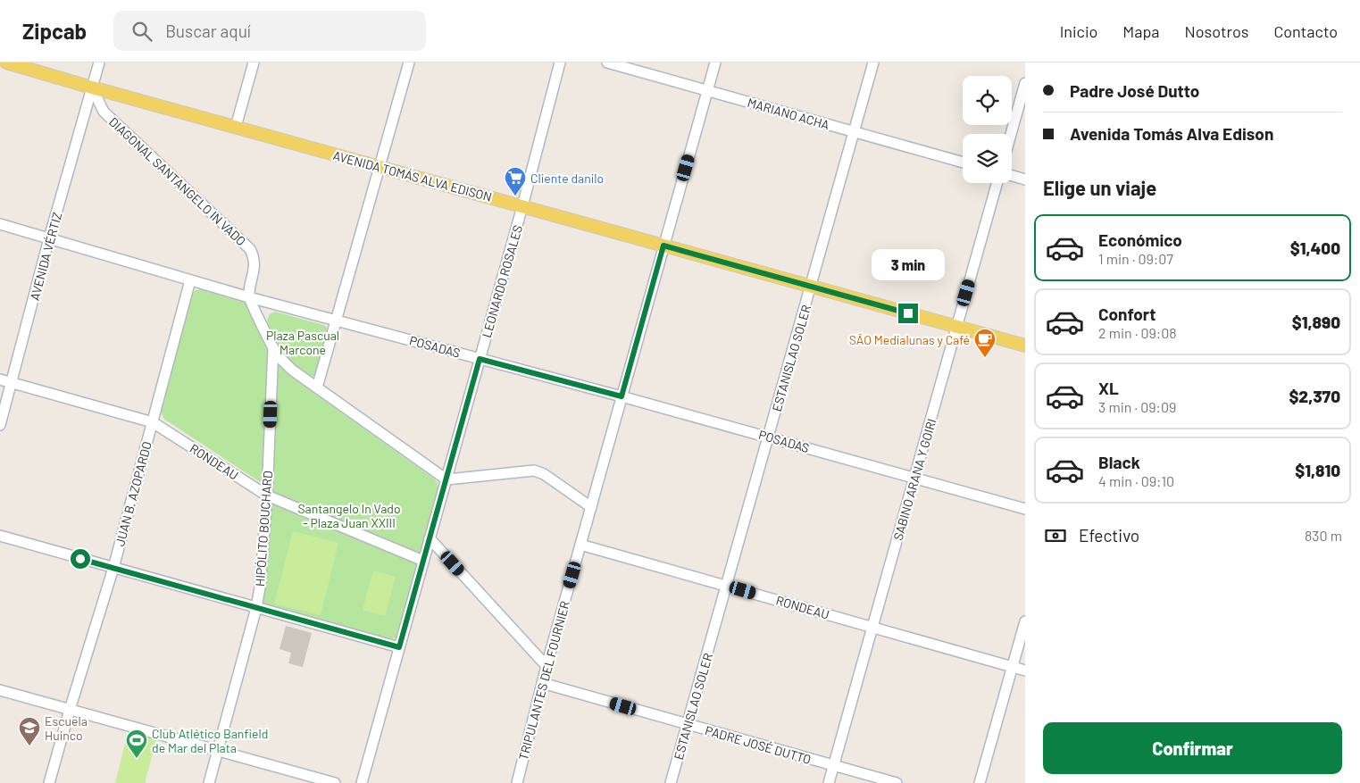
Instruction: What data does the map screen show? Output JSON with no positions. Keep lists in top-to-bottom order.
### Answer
{
  "streets": {
    "main road": ["AVENIDA TOMÁS ALVA EDISON"],
    "street": [
      "MARIANO ACHA",
      "DIAGONAL SANTANGELO IN VADO",
      "AVENIDA VÉRTIZ",
      "LEONARDO ROSALES",
      "POSADAS",
      "ESTANISLAO SOLER",
      "RONDEAU",
      "SABINO ARANA Y GOIRI",
      "JUAN B. AZOPARDO",
      "HIPÓLITO BOUCHARD",
      "TRIPULANTES DEL FOURNIER",
      "PADRE JOSÉ DUTTO"
    ]
  },
  "crossings": [
    ["MARIANO ACHA", "ESTANISLAO SOLER"],
    ["MARIANO ACHA", "TRIPULANTES DEL FOURNIER"],
    ["AVENIDA TOMÁS ALVA EDISON", "DIAGONAL SANTANGELO IN VADO"],
    ["AVENIDA TOMÁS ALVA EDISON", "AVENIDA VÉRTIZ"],
    ["AVENIDA TOMÁS ALVA EDISON", "LEONARDO ROSALES"],
    ["AVENIDA TOMÁS ALVA EDISON", "ESTANISLAO SOLER"],
    ["AVENIDA TOMÁS ALVA EDISON", "SABINO ARANA Y GOIRI"],
    ["AVENIDA TOMÁS ALVA EDISON", "TRIPULANTES DEL FOURNIER"],
    ["DIAGONAL SANTANGELO IN VADO", "AVENIDA VÉRTIZ"],
    ["DIAGONAL SANTANGELO IN VADO", "POSADAS"],
    ["AVENIDA VÉRTIZ", "POSADAS"],
    ["AVENIDA VÉRTIZ", "RONDEAU"],
    ["LEONARDO ROSALES", "POSADAS"],
    ["LEONARDO ROSALES", "RONDEAU"],
    ["POSADAS", "ESTANISLAO SOLER"],
    ["POSADAS", "SABINO ARANA Y GOIRI"],
    ["POSADAS", "JUAN B. AZOPARDO"],
    ["POSADAS", "TRIPULANTES DEL FOURNIER"],
    ["ESTANISLAO SOLER", "RONDEAU"],
    ["ESTANISLAO SOLER", "PADRE JOSÉ DUTTO"],
    ["RONDEAU", "SABINO ARANA Y GOIRI"],
    ["RONDEAU", "JUAN B. AZOPARDO"],
    ["RONDEAU", "HIPÓLITO BOUCHARD"],
    ["RONDEAU", "TRIPULANTES DEL FOURNIER"],
    ["SABINO ARANA Y GOIRI", "PADRE JOSÉ DUTTO"],
    ["TRIPULANTES DEL FOURNIER", "PADRE JOSÉ DUTTO"]
  ],
  "parks": ["Plaza Pascual Marcone", "Santangelo In Vado - Plaza Juan XXIII"],
  "places": {
    "supermarket": ["Cliente danilo"],
    "cafe": ["SÃO Medialunas y Café"],
    "school or university": ["Escuela Huinco"],
    "sports": ["Club Atlético Banfield de Mar del Plata"]
  },
  "page": {
    "header": "Zipcab",
    "search": "Buscar aquí",
    "nav": [
      "Inicio",
      "Mapa",
      "Nosotros",
      "Contacto"
    ],
    "banner": ["Padre José Dutto", "Avenida Tomás Alva Edison"],
    "heading": "Elige un viaje",
    "list": [
      {
        "name": "Económico",
        "note": "1 min · 09:07",
        "value": "$1,400"
      },
      {
        "name": "Confort",
        "note": "2 min · 09:08",
        "value": "$1,890"
      },
      {
        "name": "XL",
        "note": "3 min · 09:09",
        "value": "$2,370"
      },
      {
        "name": "Black",
        "note": "4 min · 09:10",
        "value": "$1,810"
      }
    ],
    "bubble": "3 min",
    "pay": ["Efectivo", "830 m"],
    "buttons": "Confirmar"
  }
}
